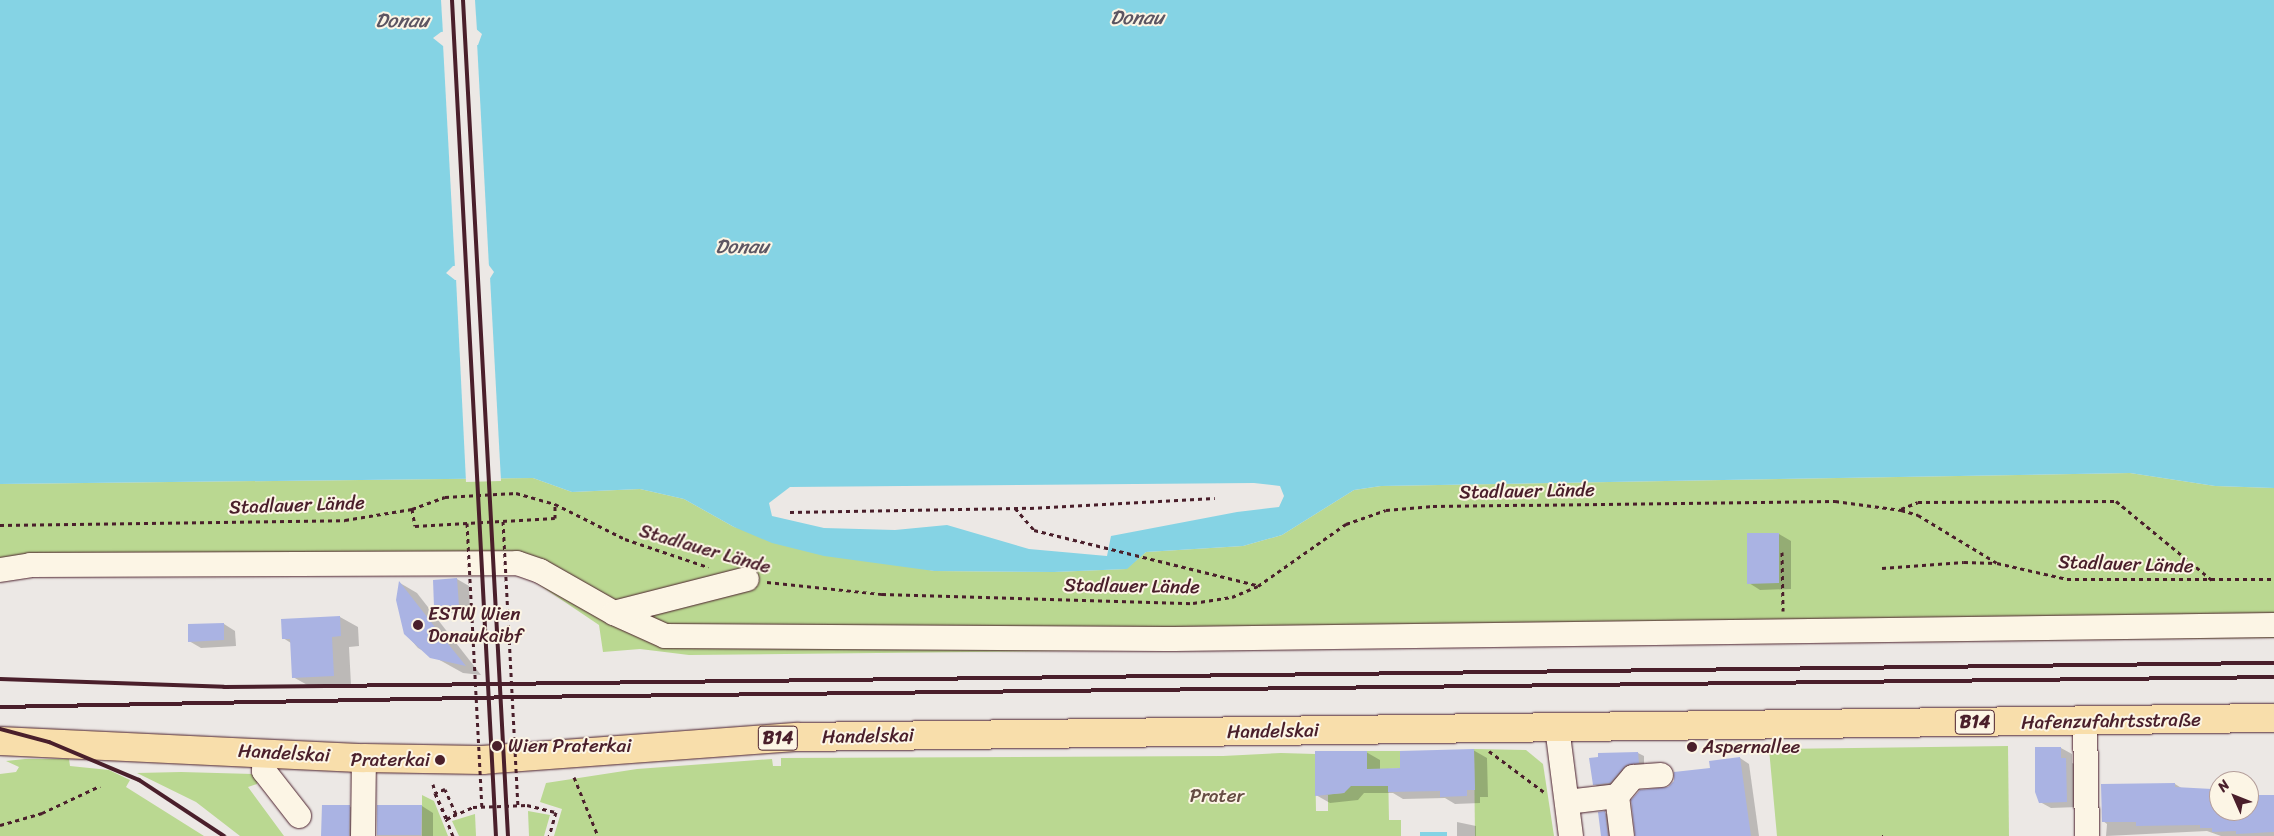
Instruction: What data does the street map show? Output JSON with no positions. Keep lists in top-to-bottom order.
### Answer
{
  "streets": {
    "main road": ["Hafenzufahrtsstraße", "B14", "Handelskai"],
    "path": ["Stadlauer Lände"]
  },
  "crossings": [
    ["Hafenzufahrtsstraße", "Handelskai"]
  ],
  "water": ["Donau"],
  "parks": ["Prater"],
  "places": [
    "ESTW Wien Donaukaibf",
    "Wien Praterkai",
    "Aspernallee",
    "Praterkai"
  ],
  "north": "top left"
}
